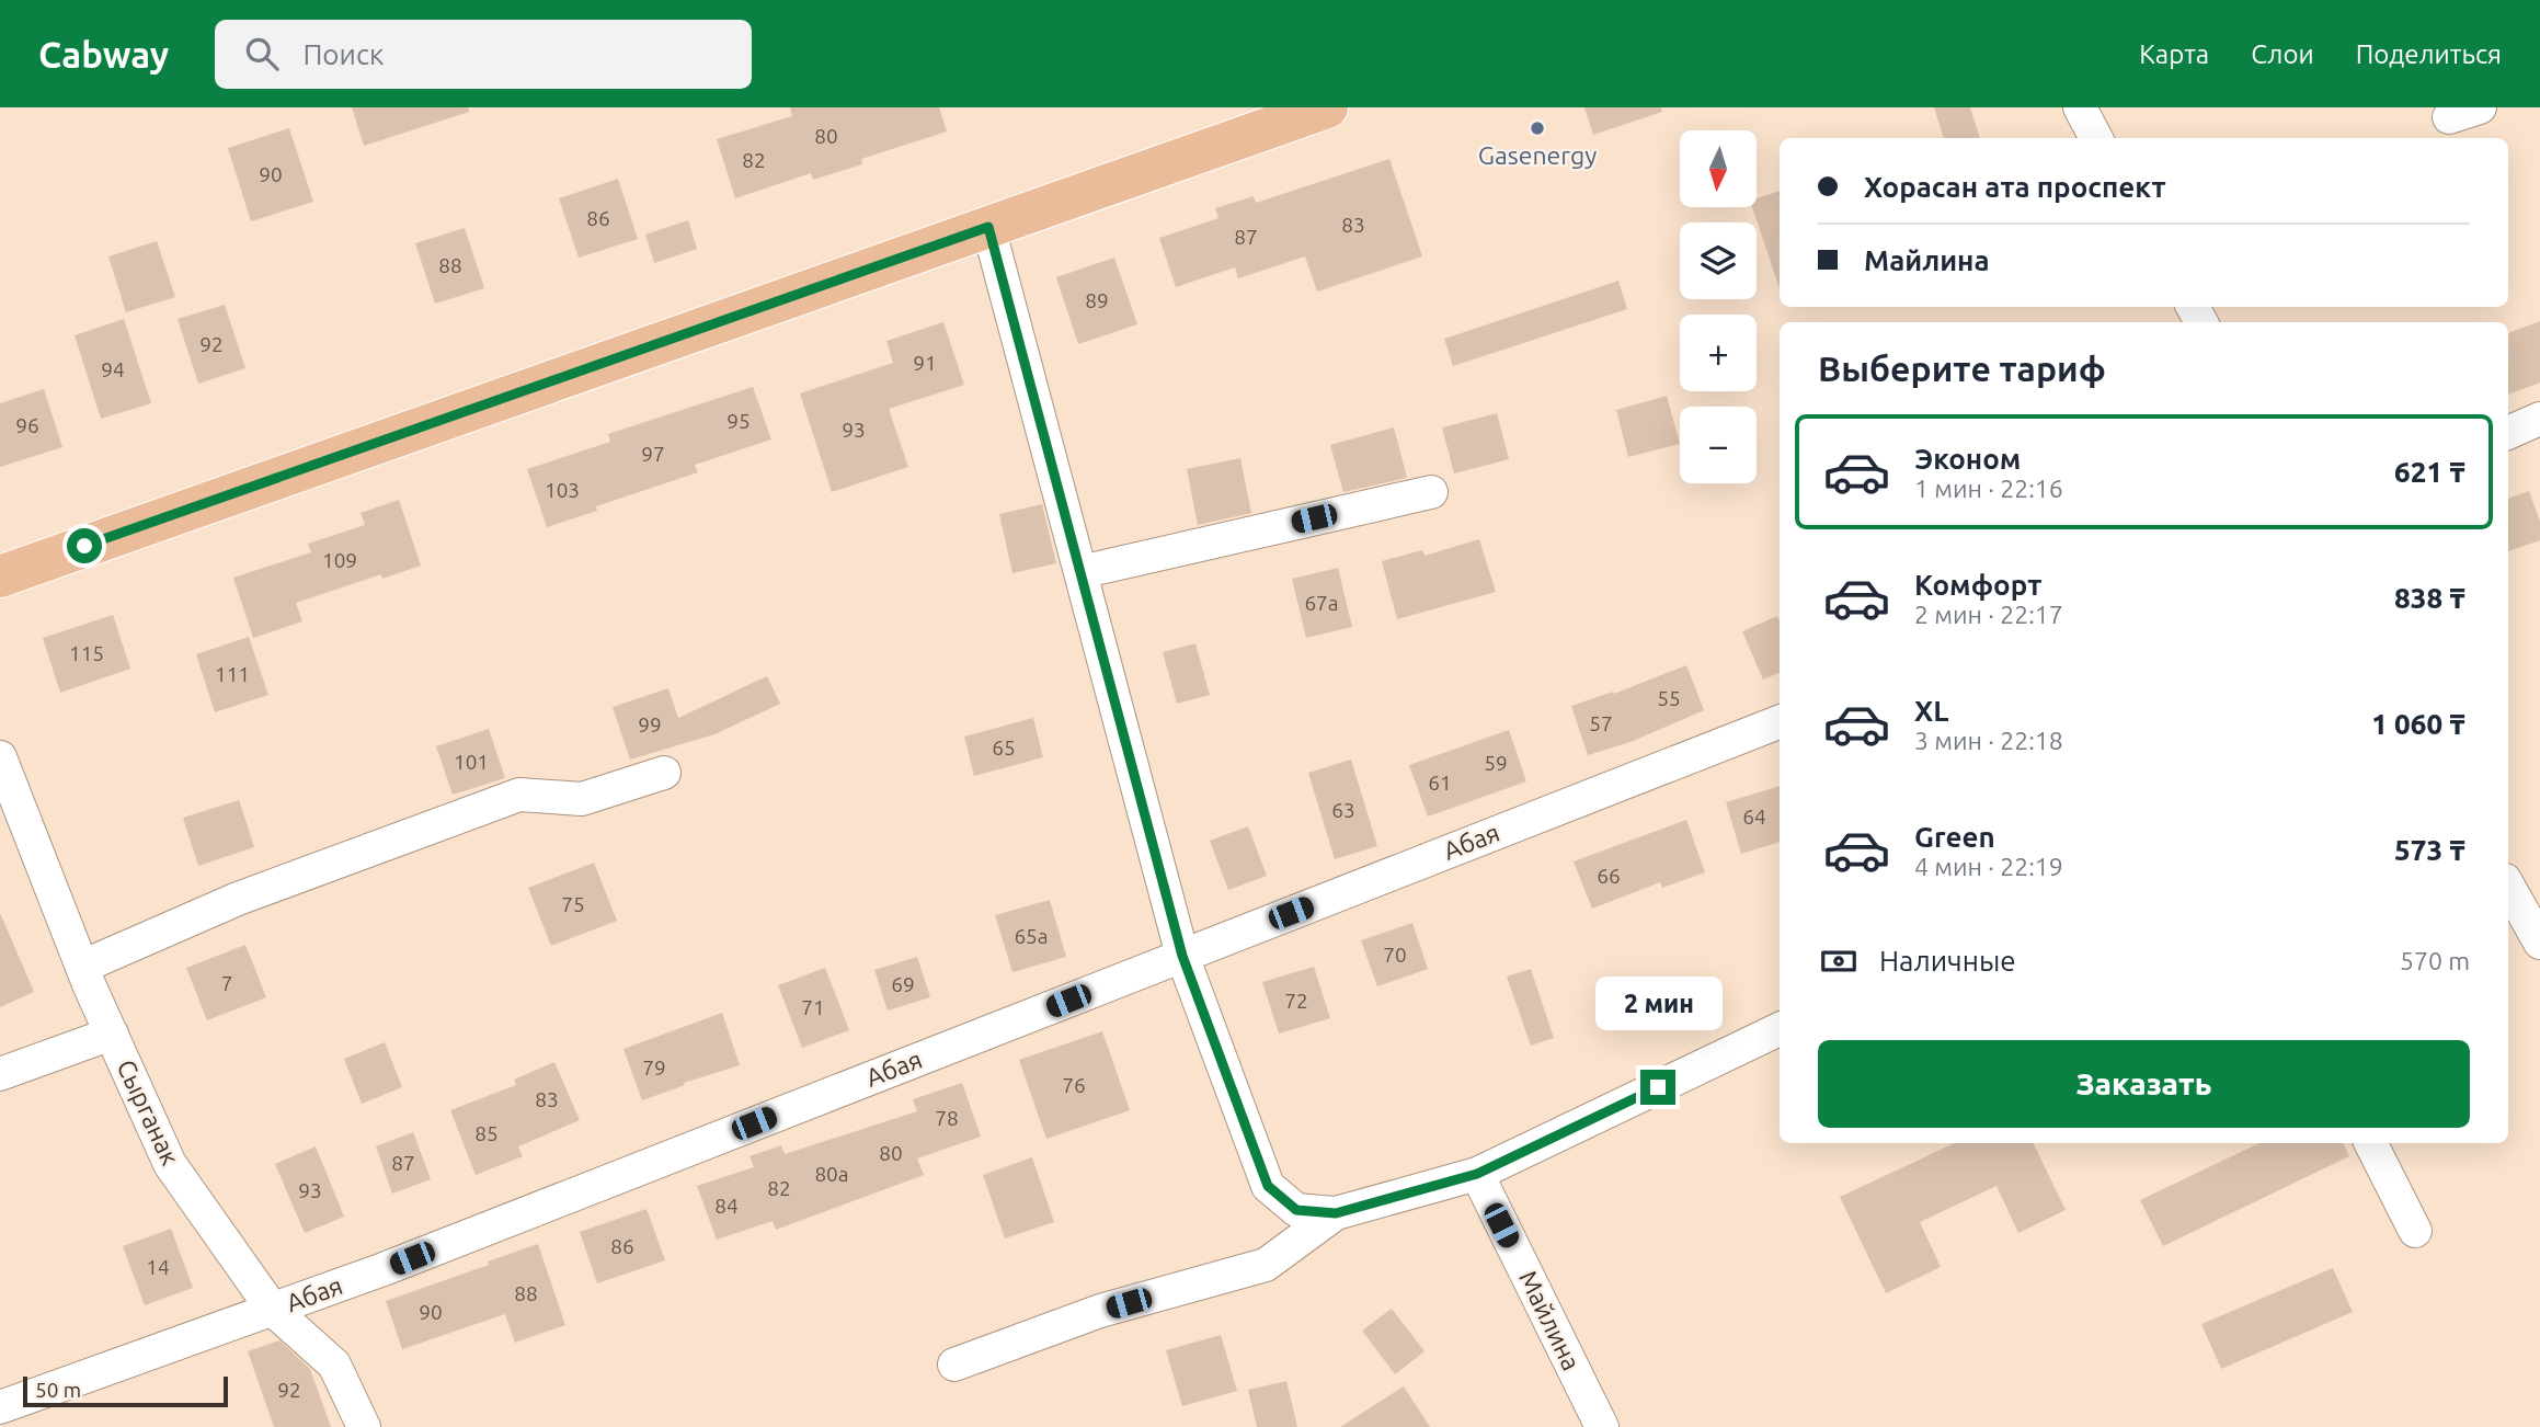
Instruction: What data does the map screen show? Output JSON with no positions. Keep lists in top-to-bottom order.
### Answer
{
  "streets": {
    "street": ["Абая", "Сырганак", "Майлина"]
  },
  "crossings": [
    ["Абая", "Сырганак"]
  ],
  "places": ["Gasenergy"],
  "house_numbers": [
    "80",
    "82",
    "90",
    "86",
    "83",
    "87",
    "88",
    "89",
    "92",
    "91",
    "94",
    "95",
    "96",
    "93",
    "97",
    "103",
    "109",
    "67а",
    "115",
    "111",
    "55",
    "57",
    "99",
    "65",
    "101",
    "59",
    "61",
    "63",
    "64",
    "66",
    "75",
    "65а",
    "70",
    "7",
    "69",
    "72",
    "71",
    "79",
    "76",
    "83",
    "78",
    "85",
    "80",
    "87",
    "80а",
    "82",
    "93",
    "84",
    "86",
    "14",
    "88",
    "90",
    "92"
  ],
  "scale_bar": "50 m",
  "north": "bottom",
  "page": {
    "header": "Cabway",
    "search": "Поиск",
    "nav": ["Карта", "Слои", "Поделиться"],
    "map_buttons": ["+", "−"],
    "banner": ["Хорасан ата проспект", "Майлина"],
    "heading": "Выберите тариф",
    "list": [
      {
        "name": "Эконом",
        "note": "1 мин · 22:16",
        "value": "621 ₸"
      },
      {
        "name": "Комфорт",
        "note": "2 мин · 22:17",
        "value": "838 ₸"
      },
      {
        "name": "XL",
        "note": "3 мин · 22:18",
        "value": "1 060 ₸"
      },
      {
        "name": "Green",
        "note": "4 мин · 22:19",
        "value": "573 ₸"
      }
    ],
    "pay": ["Наличные", "570 m"],
    "bubble": "2 мин",
    "buttons": "Заказать",
    "scale": "50 m"
  }
}
